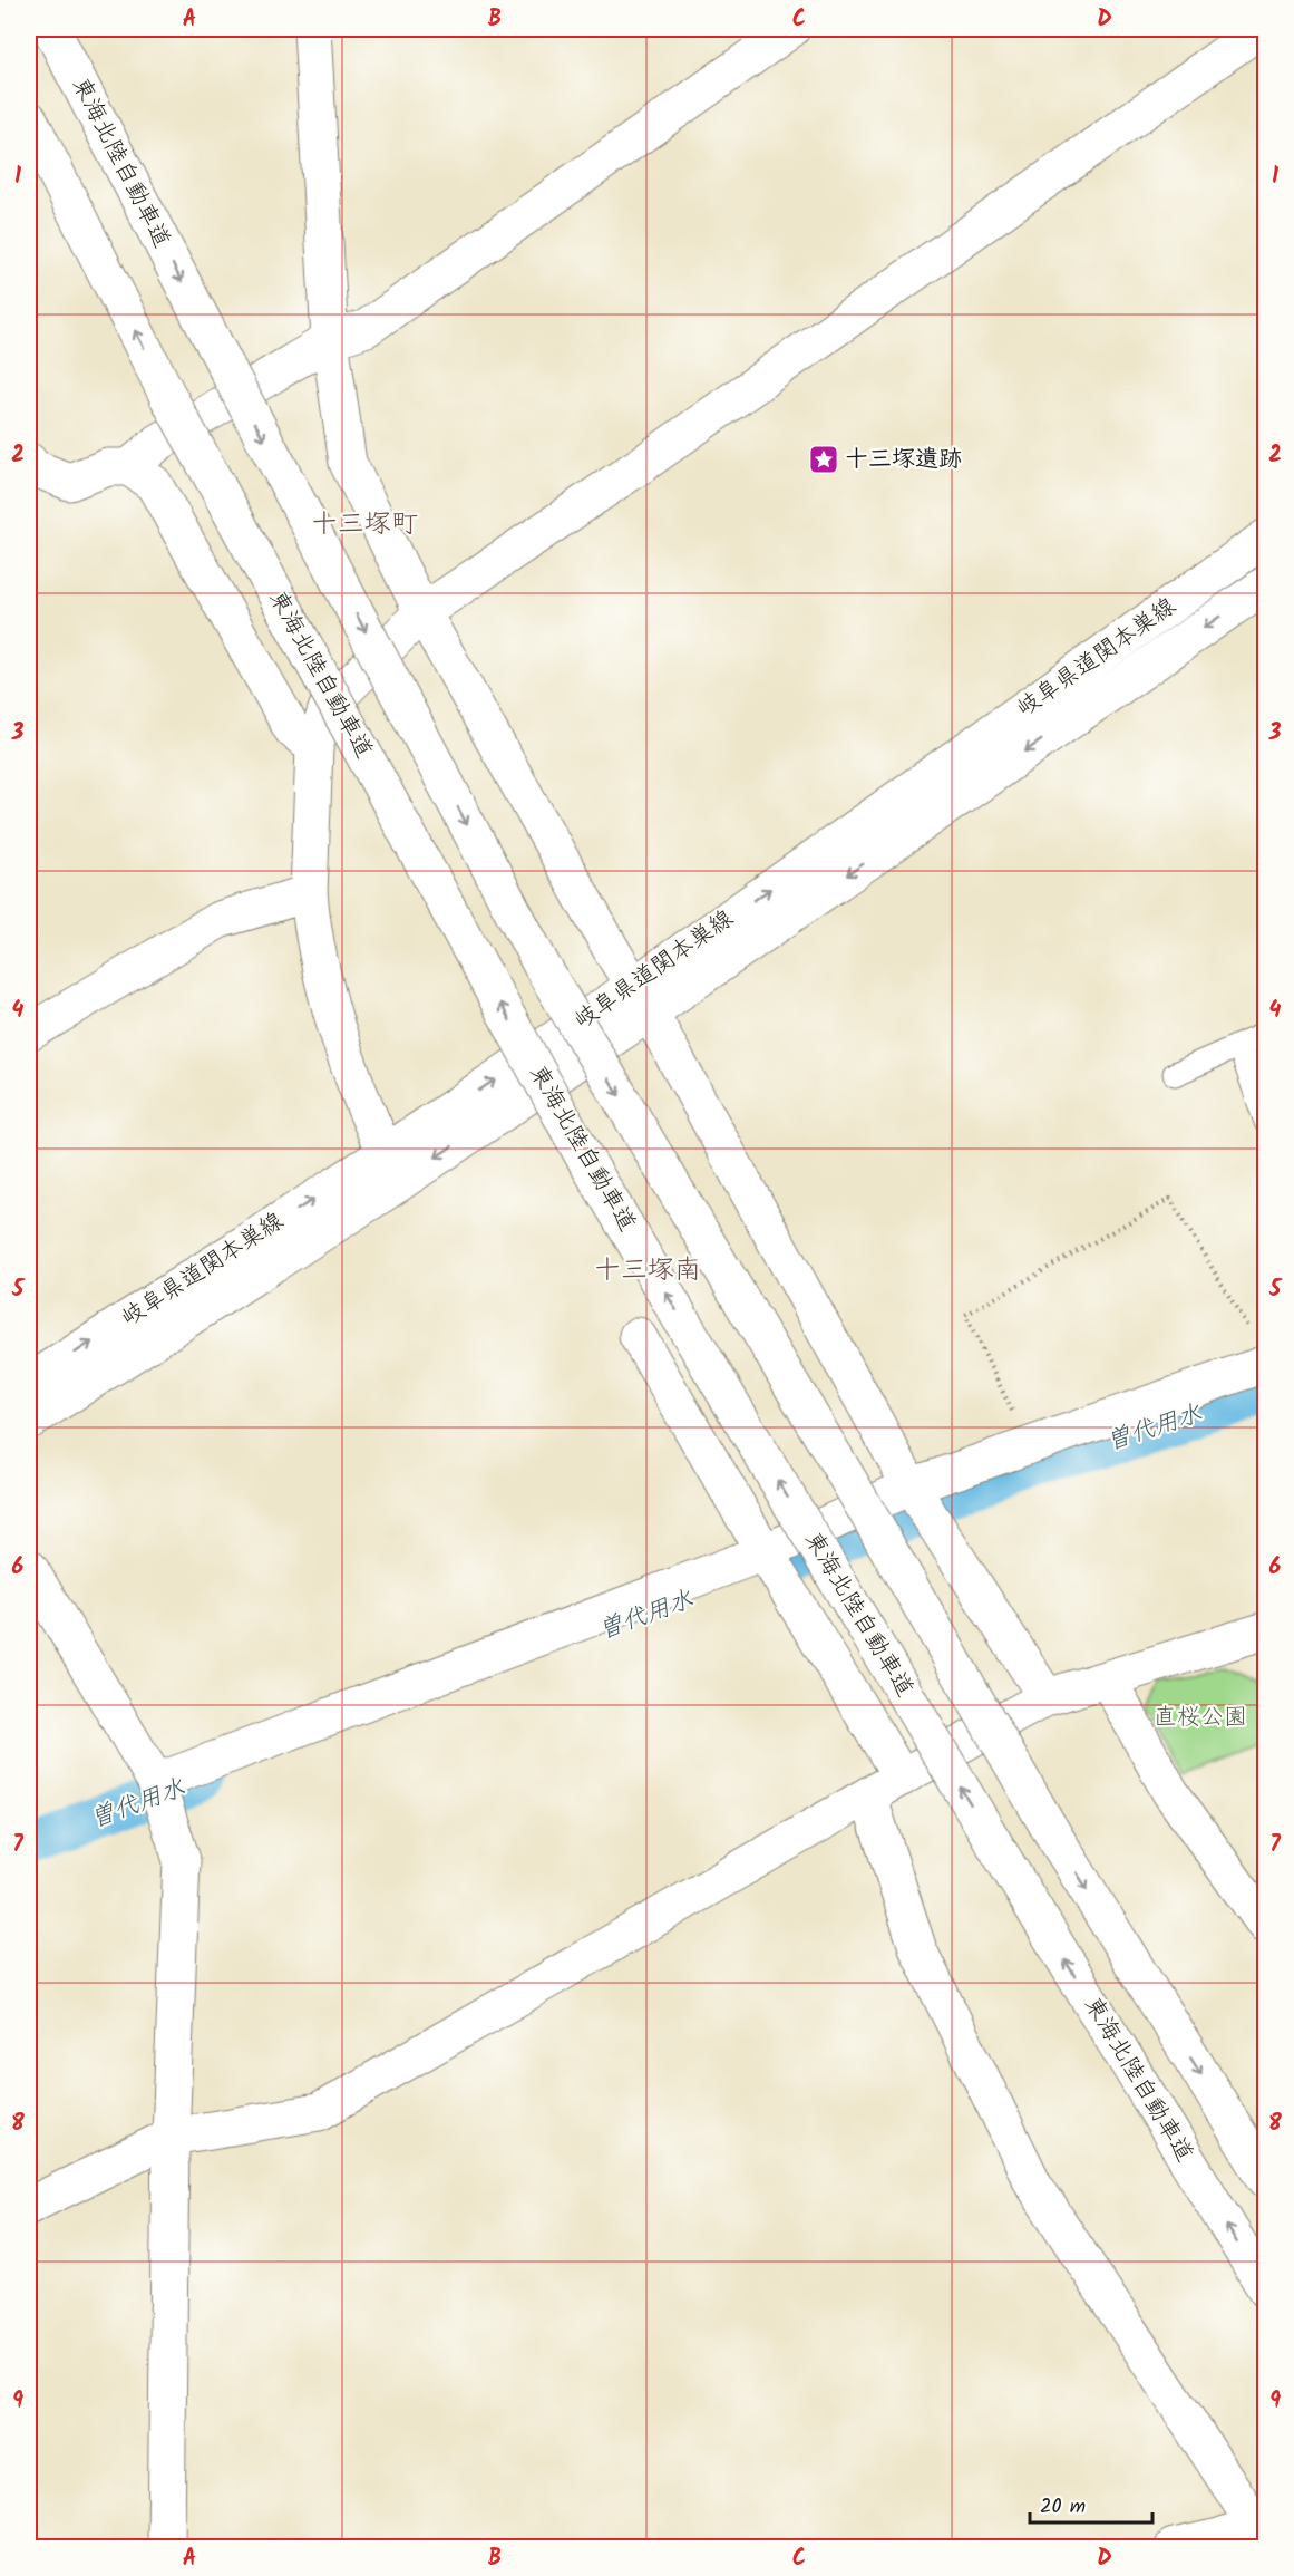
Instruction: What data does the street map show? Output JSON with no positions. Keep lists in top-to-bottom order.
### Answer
{
  "streets": {
    "main road": ["東海北陸自動車道", "岐阜県道関本巣線"]
  },
  "districts": ["十三塚町", "十三塚南"],
  "water": ["曽代用水"],
  "parks": ["直桜公園"],
  "places": {
    "place": ["十三塚遺跡"]
  },
  "scale_bar": "20 m",
  "grid": {
    "columns": [
      "A",
      "B",
      "C",
      "D"
    ],
    "rows": [
      "1",
      "2",
      "3",
      "4",
      "5",
      "6",
      "7",
      "8",
      "9"
    ]
  }
}
